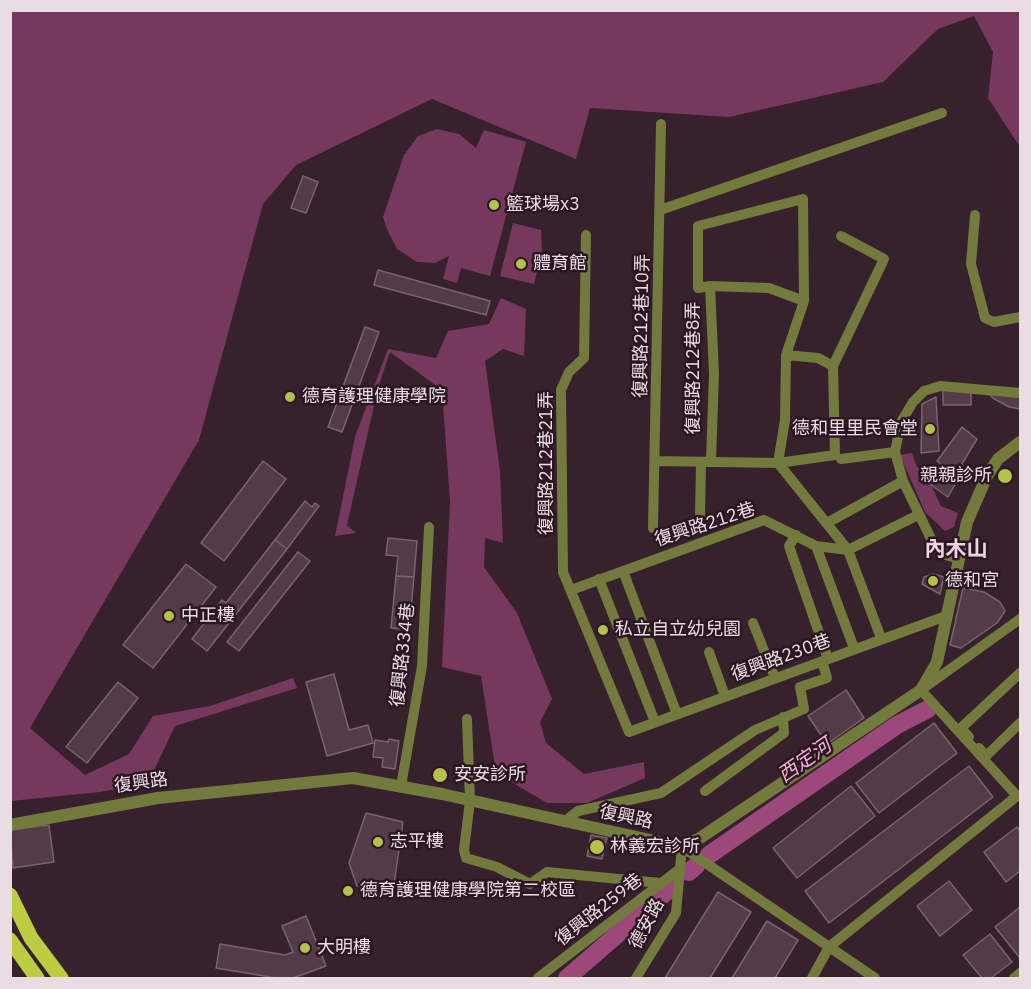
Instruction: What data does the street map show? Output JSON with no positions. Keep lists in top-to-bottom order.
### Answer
{
  "streets": {
    "street": [
      "復興路212巷10弄",
      "復興路212巷8弄",
      "復興路212巷21弄",
      "復興路212巷",
      "復興路334巷",
      "復興路230巷",
      "復興路",
      "復興路259巷",
      "德安路"
    ]
  },
  "crossings": [
    ["復興路212巷21弄", "復興路212巷"],
    ["復興路212巷21弄", "復興路230巷"],
    ["復興路334巷", "復興路"],
    ["復興路", "德安路"],
    ["復興路259巷", "德安路"]
  ],
  "districts": ["內木山"],
  "water": ["西定河"],
  "places": [
    "籃球場x3",
    "體育館",
    "德育護理健康學院",
    "德和里里民會堂",
    "親親診所",
    "德和宮",
    "中正樓",
    "私立自立幼兒園",
    "安安診所",
    "志平樓",
    "林義宏診所",
    "德育護理健康學院第二校區",
    "大明樓"
  ]
}
